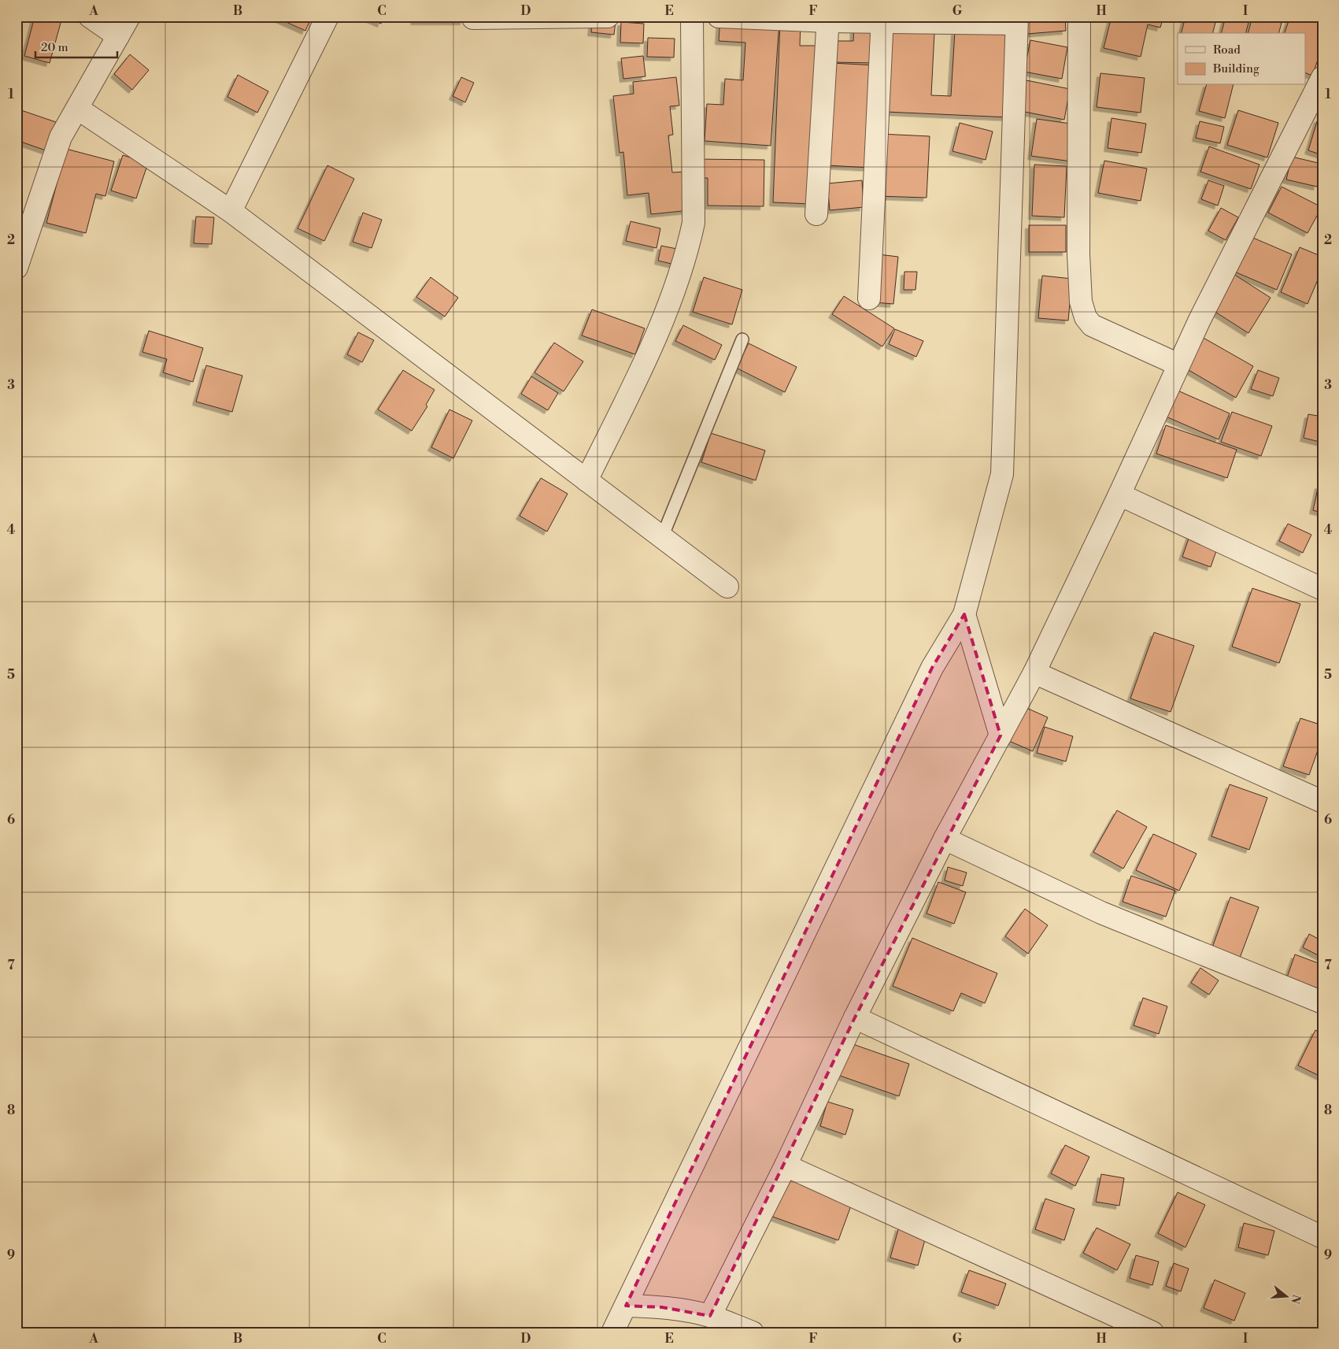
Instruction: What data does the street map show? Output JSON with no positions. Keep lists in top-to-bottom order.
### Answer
{
  "legend": ["Road", "Building"],
  "scale_bar": "20 m",
  "north": "right",
  "grid": {
    "columns": [
      "A",
      "B",
      "C",
      "D",
      "E",
      "F",
      "G",
      "H",
      "I"
    ],
    "rows": [
      "1",
      "2",
      "3",
      "4",
      "5",
      "6",
      "7",
      "8",
      "9"
    ]
  }
}
